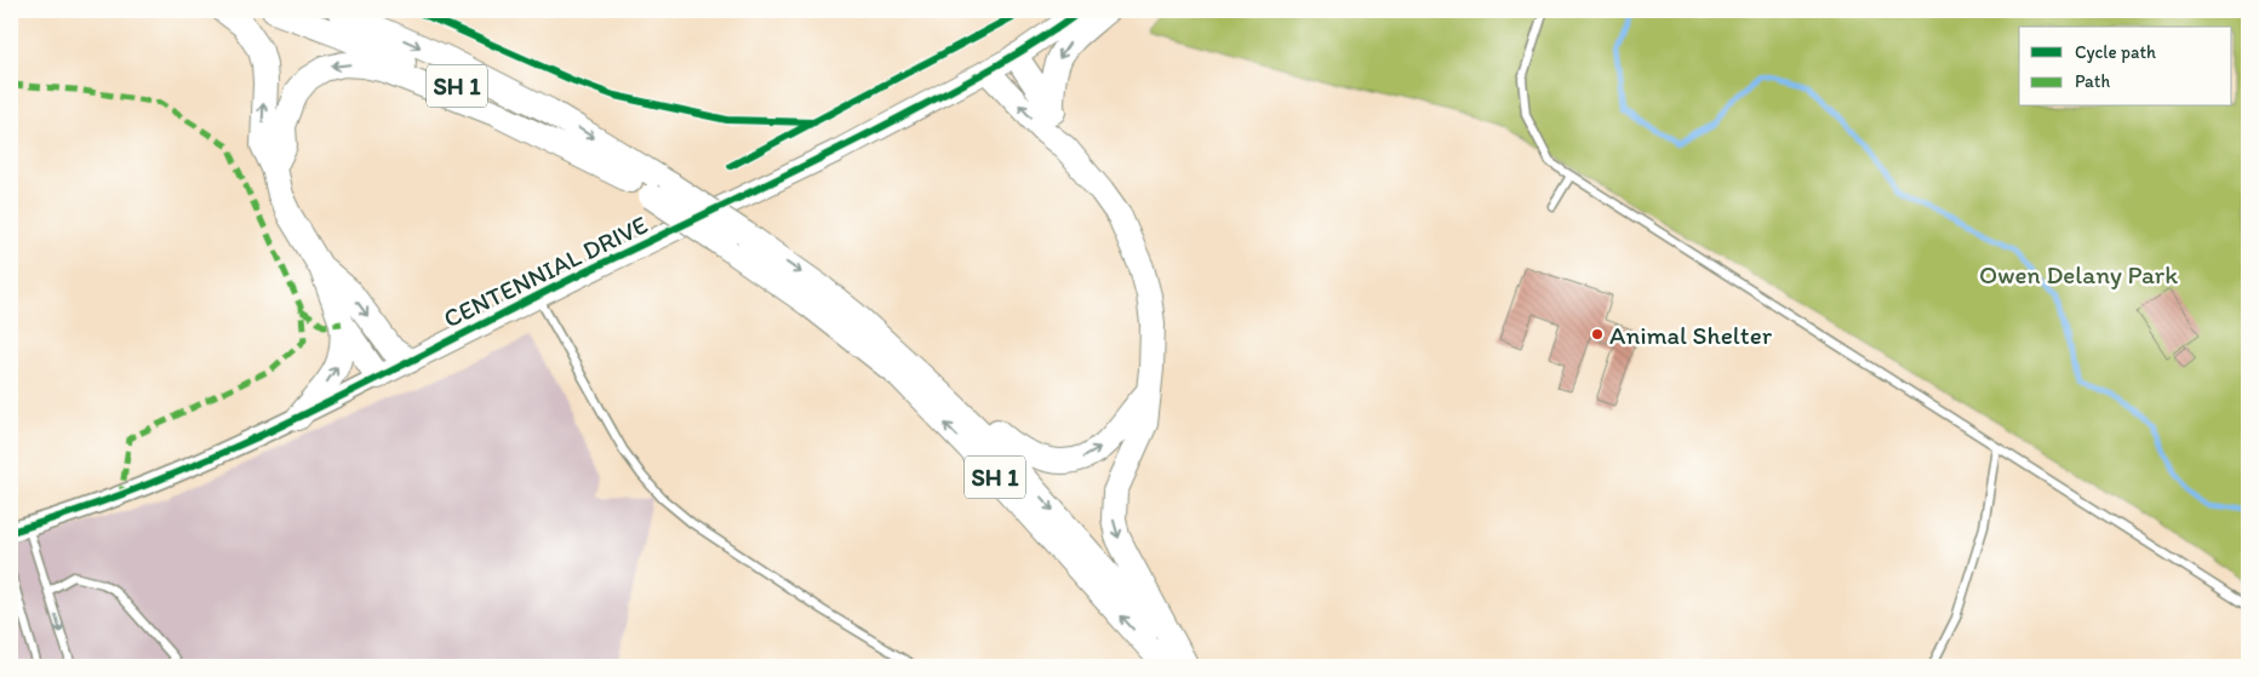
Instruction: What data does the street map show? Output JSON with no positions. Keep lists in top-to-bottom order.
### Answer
{
  "streets": {
    "highway": ["SH 1"],
    "main road": ["CENTENNIAL DRIVE"]
  },
  "parks": ["Owen Delany Park"],
  "places": ["Animal Shelter"],
  "legend": ["Cycle path", "Path"]
}
